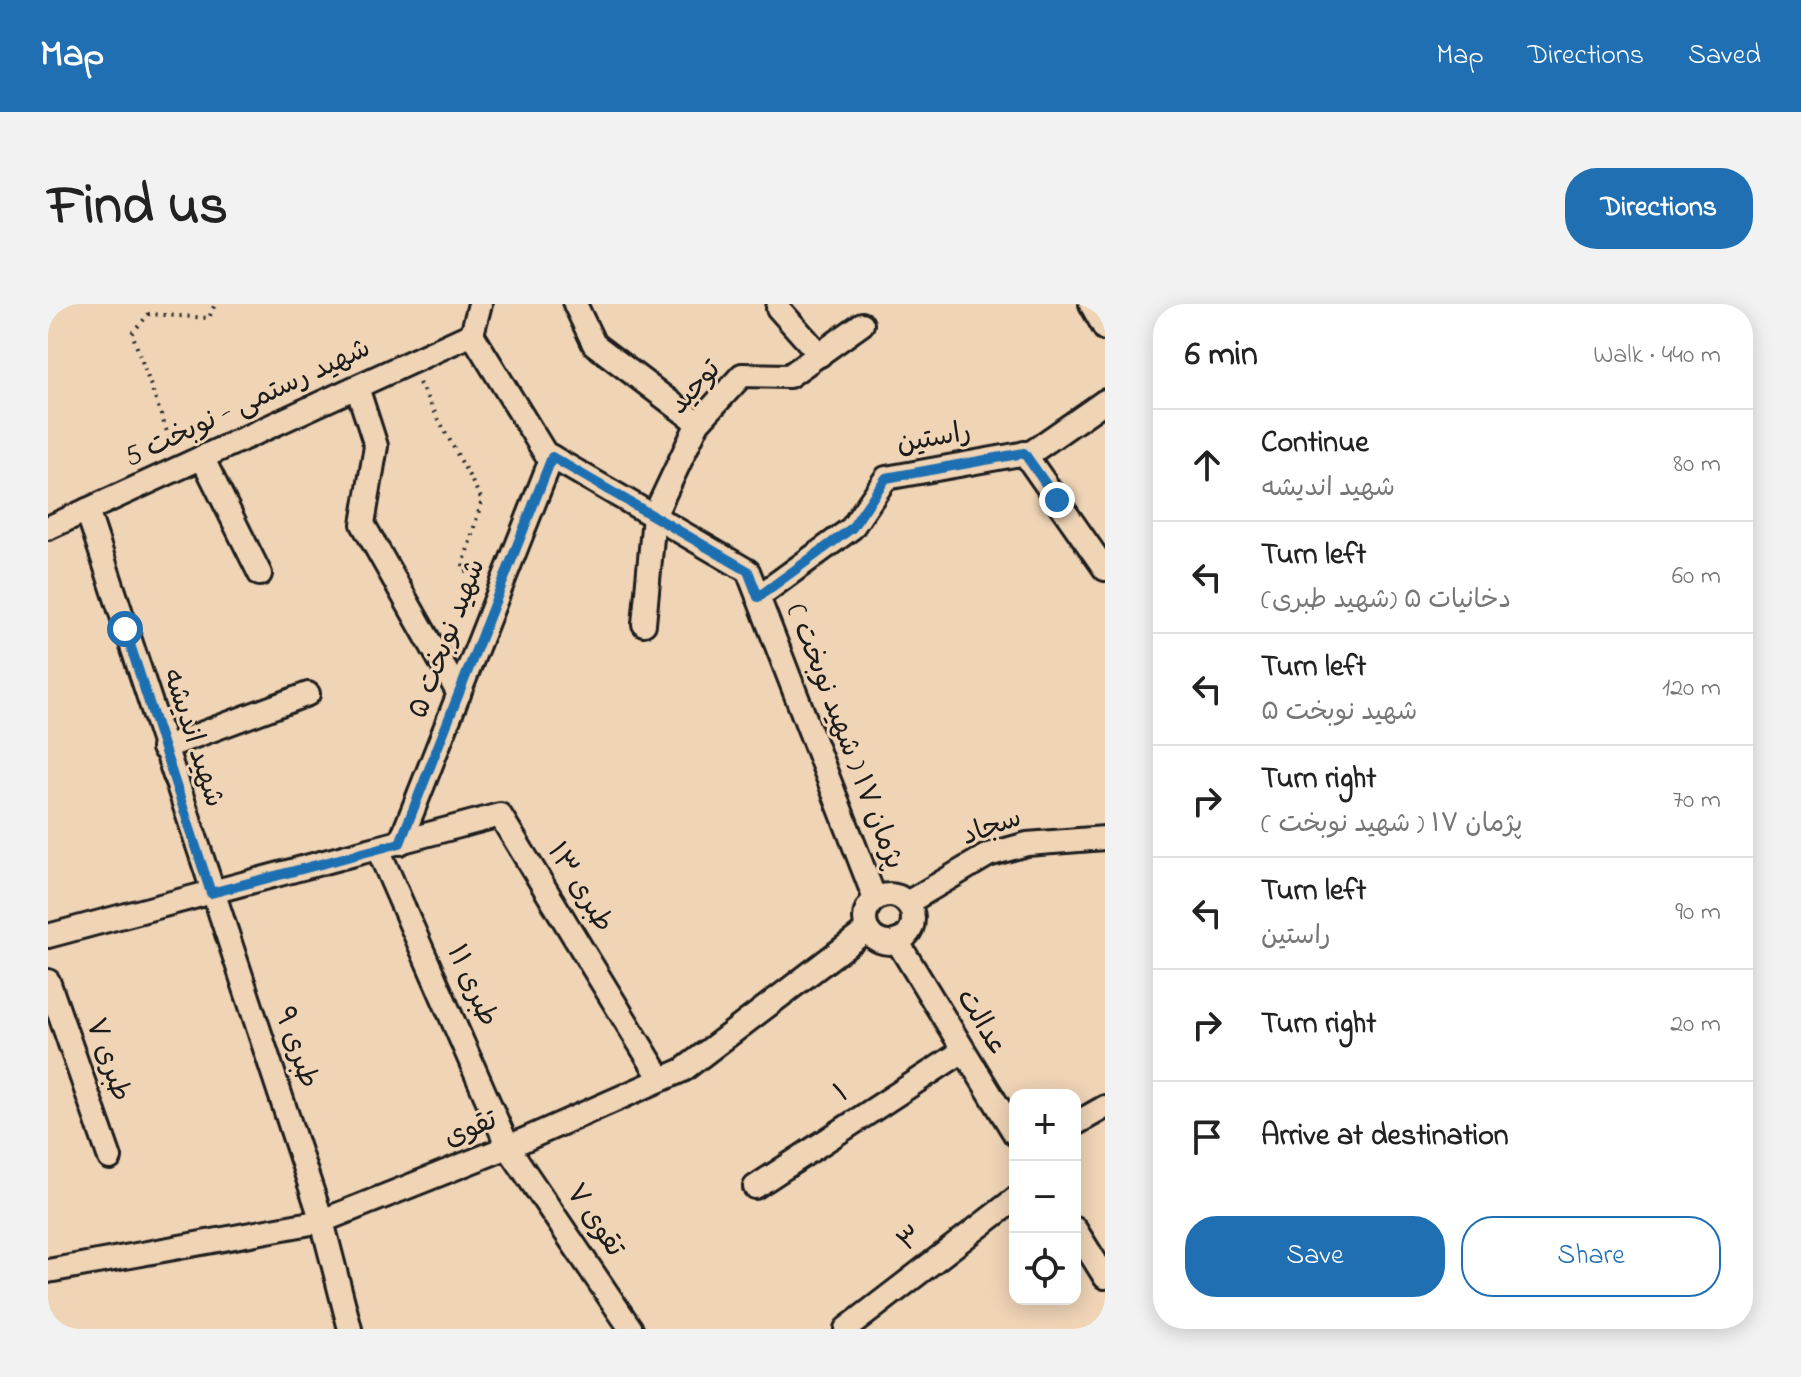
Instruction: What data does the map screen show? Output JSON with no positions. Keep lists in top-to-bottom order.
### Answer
{
  "streets": {
    "street": [
      "توحید",
      "شهید رستمی - نوبخت 5",
      "راستین",
      "شهید نوبخت ۵",
      "پژمان ۱۷ ( شهید نوبخت )",
      "شهید اندیشه",
      "سجاد",
      "طبری ۱۳",
      "طبری ۱۱",
      "عدالت",
      "طبری ۹",
      "طبری ۷",
      "۱",
      "تقوی",
      "تقوی ۷",
      "۳"
    ]
  },
  "crossings": [
    ["توحید", "پژمان ۱۷ ( شهید نوبخت )"],
    ["شهید رستمی - نوبخت 5", "پژمان ۱۷ ( شهید نوبخت )"],
    ["شهید رستمی - نوبخت 5", "شهید اندیشه"],
    ["راستین", "پژمان ۱۷ ( شهید نوبخت )"],
    ["شهید نوبخت ۵", "پژمان ۱۷ ( شهید نوبخت )"],
    ["شهید نوبخت ۵", "طبری ۱۳"],
    ["پژمان ۱۷ ( شهید نوبخت )", "سجاد"],
    ["پژمان ۱۷ ( شهید نوبخت )", "عدالت"],
    ["پژمان ۱۷ ( شهید نوبخت )", "تقوی"],
    ["شهید اندیشه", "طبری ۹"],
    ["سجاد", "عدالت"],
    ["سجاد", "تقوی"],
    ["طبری ۱۳", "تقوی"],
    ["طبری ۱۱", "تقوی"],
    ["طبری ۱۱", "تقوی ۷"],
    ["عدالت", "۱"],
    ["عدالت", "تقوی"],
    ["طبری ۹", "تقوی"],
    ["تقوی", "تقوی ۷"]
  ],
  "page": {
    "header": "Map",
    "nav": ["Map", "Directions", "Saved"],
    "title": "Find us",
    "buttons": [
      "Directions",
      ["Save", "Share"]
    ],
    "heading": ["6 min", "Walk · 440 m"],
    "list": [
      ["Continue", "شهید اندیشه", "80 m"],
      ["Turn left", "دخانیات ۵ (شهید طبری)", "60 m"],
      ["Turn left", "شهید نوبخت ۵", "120 m"],
      ["Turn right", "پژمان ۱۷ ( شهید نوبخت )", "70 m"],
      ["Turn left", "راستین", "90 m"],
      ["Turn right", "20 m"],
      "Arrive at destination"
    ],
    "map_buttons": ["+", "−"]
  }
}
